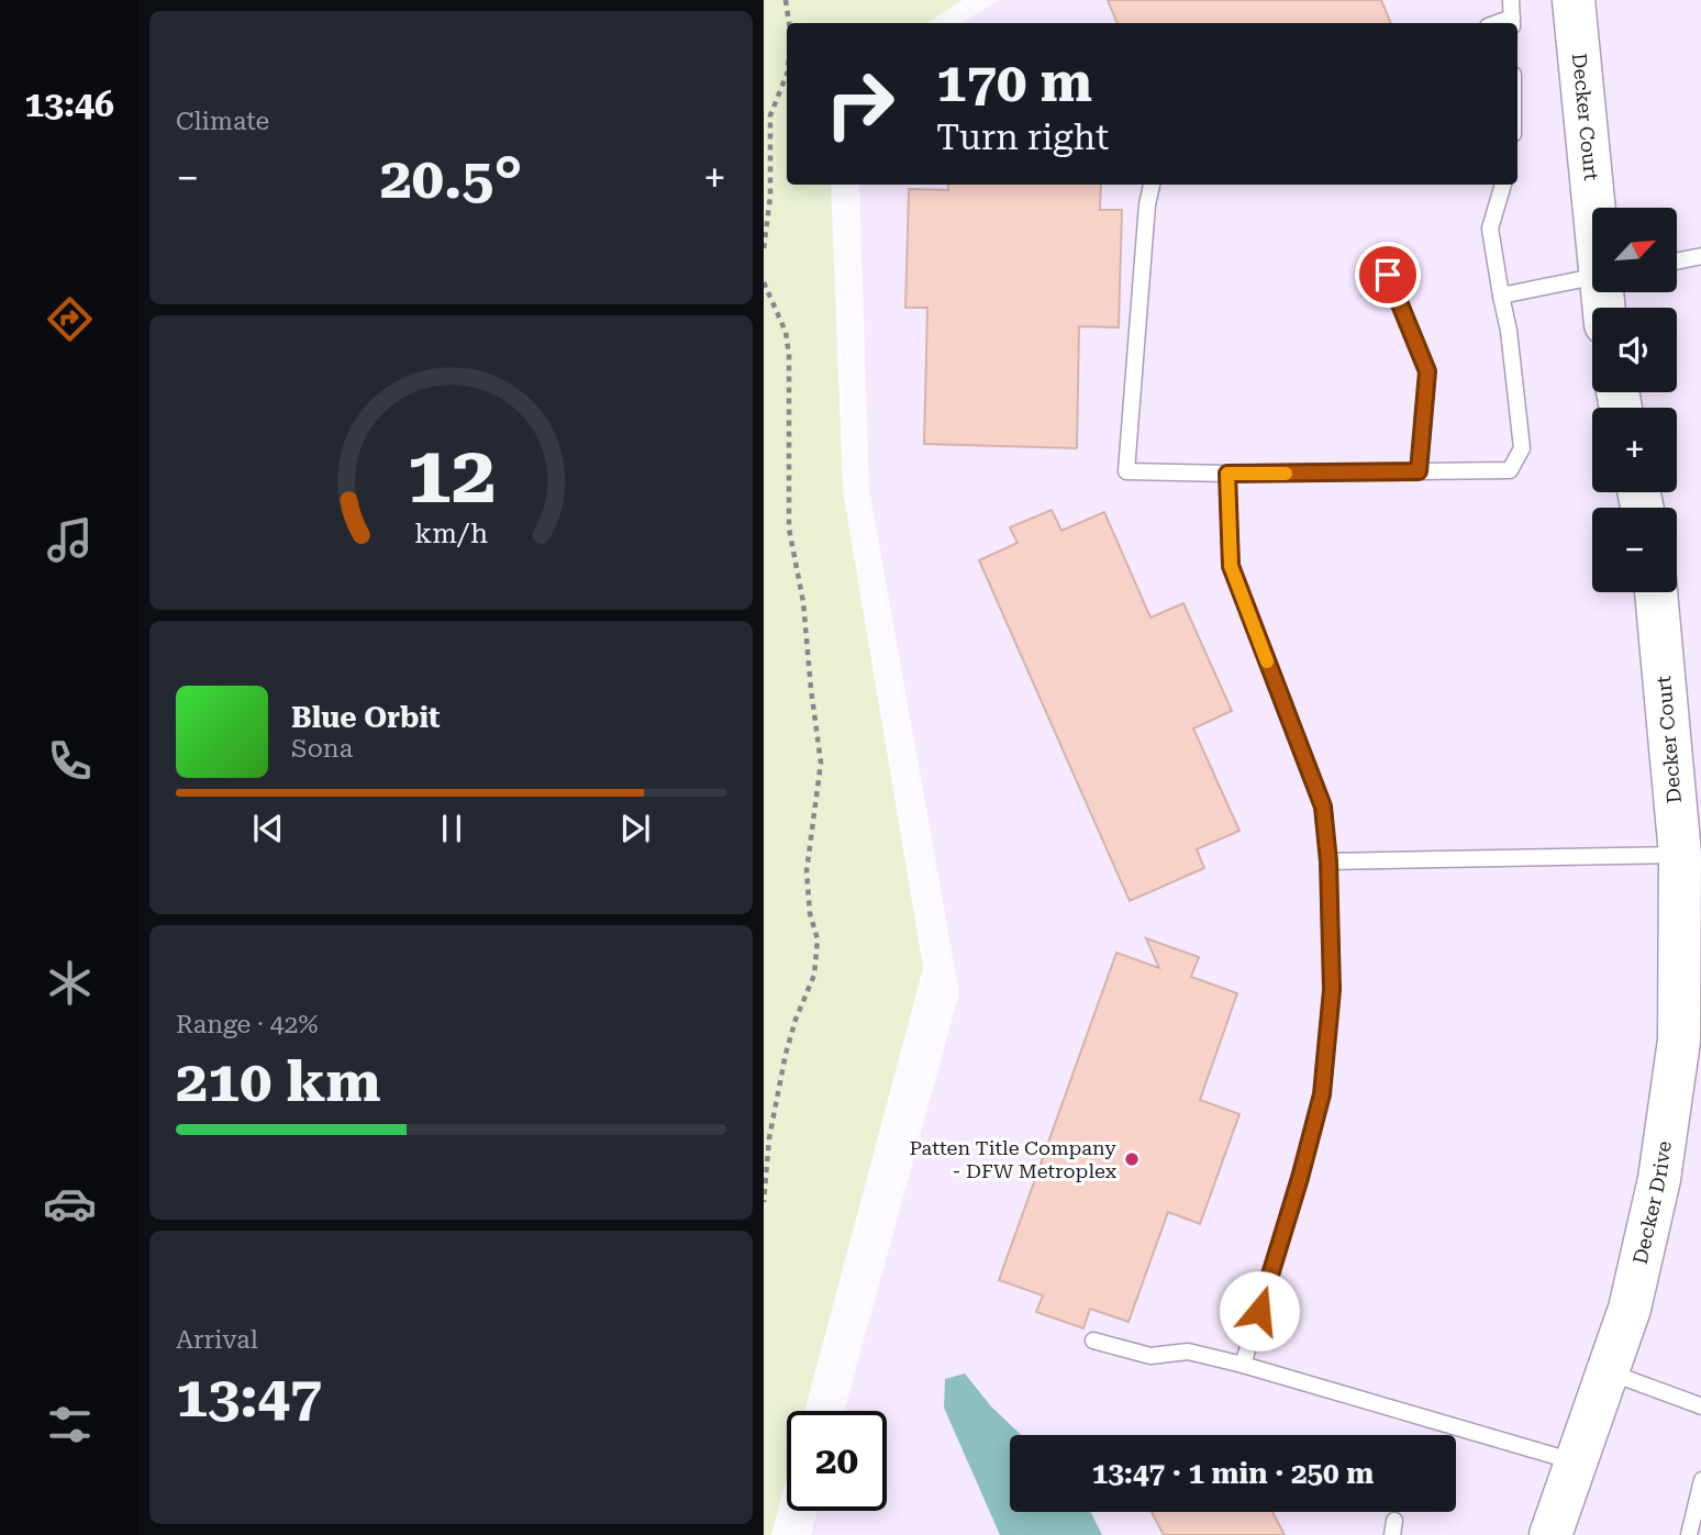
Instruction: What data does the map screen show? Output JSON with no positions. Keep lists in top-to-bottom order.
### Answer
{
  "streets": {
    "street": ["Decker Court", "Decker Drive"]
  },
  "crossings": [
    ["Decker Court", "Decker Drive"]
  ],
  "places": ["Patten Title Company - DFW Metroplex"],
  "north": "top right",
  "page": {
    "tabs": "13:46",
    "tile": [
      "Climate",
      ["Range · 42%", "210 km"],
      ["Arrival", "13:47"]
    ],
    "turn": ["170 m", "Turn right"],
    "heat": ["−", "20.5°", "+"],
    "map_buttons": ["+", "−"],
    "song": ["Blue Orbit", "Sona"],
    "limit": "20",
    "trip": "13:47 · 1 min · 250 m",
    "gauge": ["12", "km/h"]
  }
}
